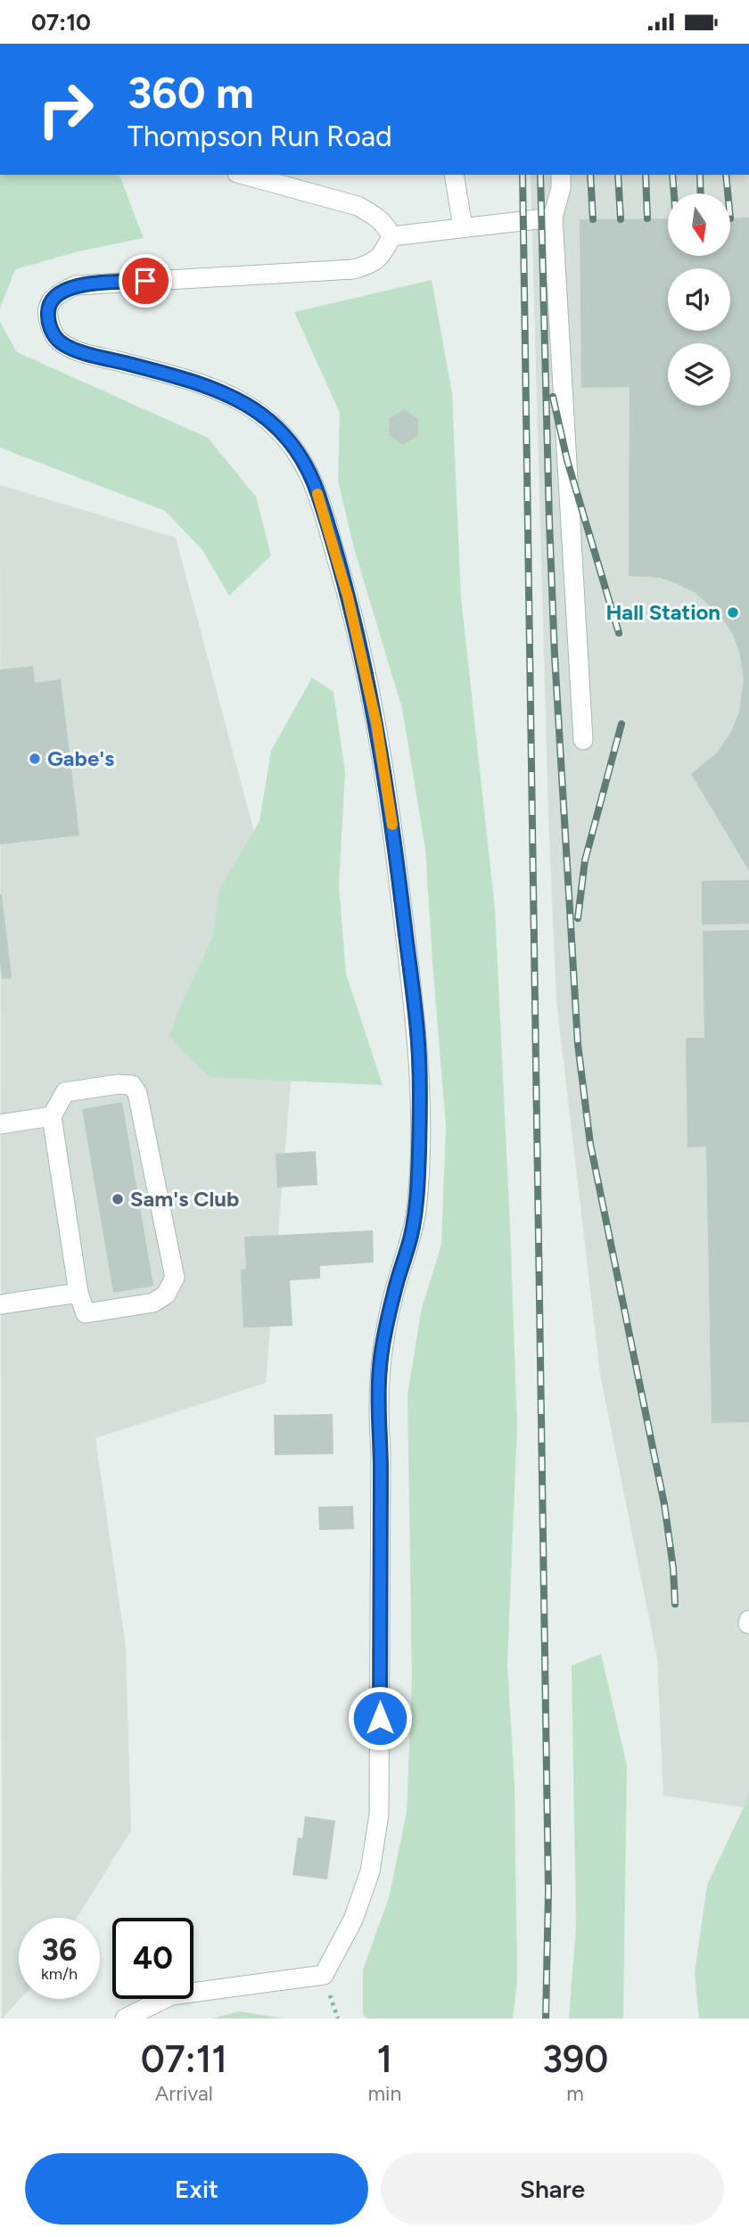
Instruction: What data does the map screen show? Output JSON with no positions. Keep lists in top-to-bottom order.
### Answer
{
  "places": ["Hall Station", "Gabe's", "Sam's Club"],
  "north": "bottom",
  "page": {
    "status": "07:10",
    "turn": ["360 m", "Thompson Run Road"],
    "speed": "36 km/h",
    "limit": "40",
    "eta": [
      "07:11",
      "Arrival",
      "1",
      "min",
      "390",
      "m"
    ],
    "buttons": ["Exit", "Share"]
  }
}
